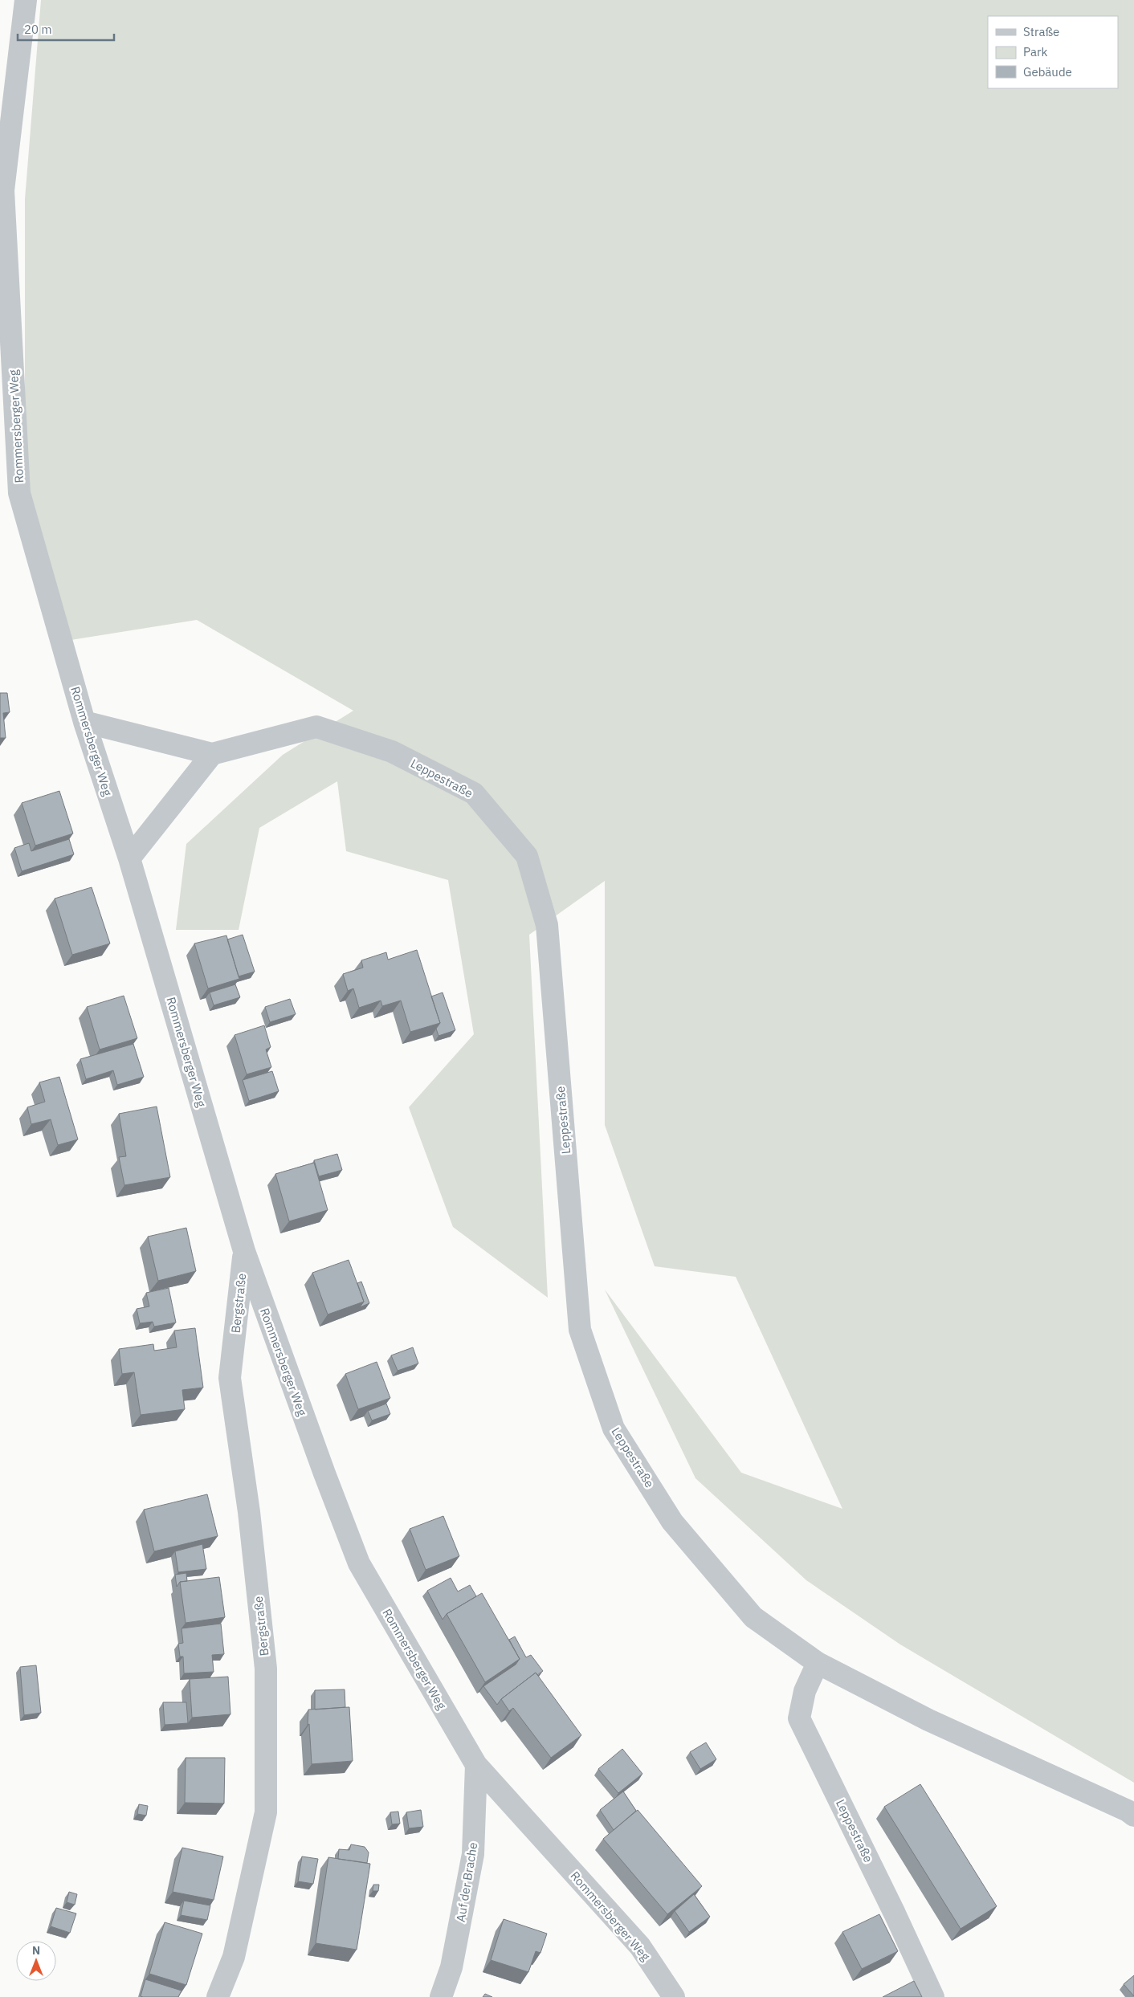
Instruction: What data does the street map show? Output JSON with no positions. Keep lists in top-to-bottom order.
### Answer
{
  "streets": {
    "street": [
      "Rommersberger Weg",
      "Leppestraße",
      "Bergstraße",
      "Auf der Brache"
    ]
  },
  "crossings": [
    ["Rommersberger Weg", "Leppestraße"],
    ["Rommersberger Weg", "Bergstraße"],
    ["Rommersberger Weg", "Auf der Brache"]
  ],
  "legend": ["Straße", "Park", "Gebäude"],
  "scale_bar": "20 m",
  "north": "top"
}
